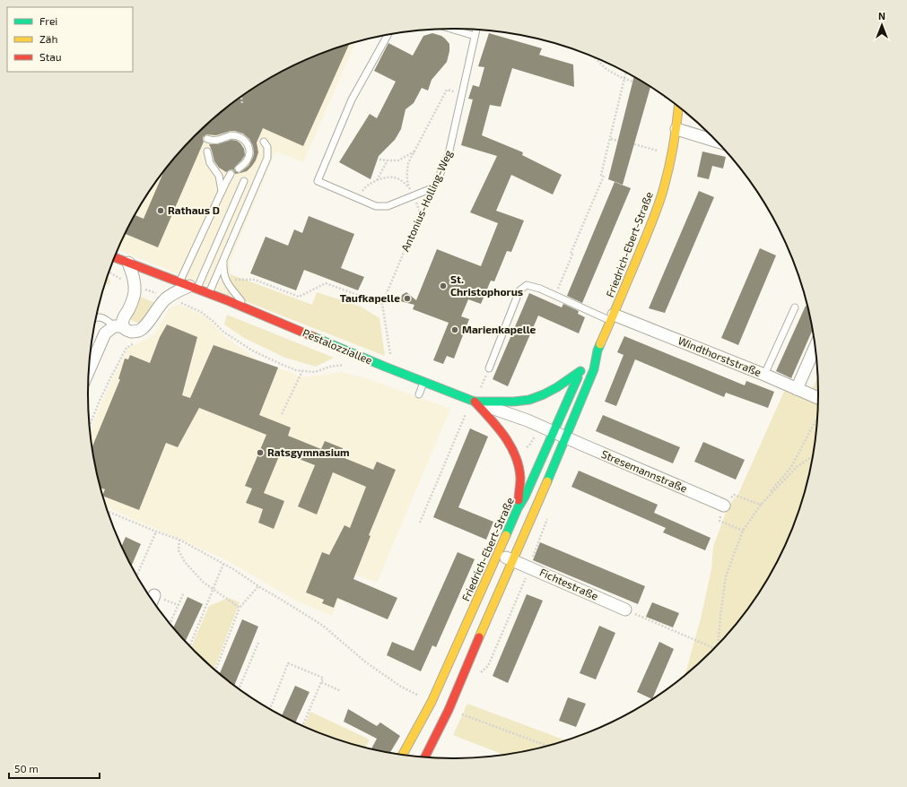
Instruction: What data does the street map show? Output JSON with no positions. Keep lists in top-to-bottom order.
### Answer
{
  "streets": {
    "street": [
      "Friedrich-Ebert-Straße",
      "Pestalozziallee",
      "Windthorststraße",
      "Stresemannstraße",
      "Fichtestraße"
    ],
    "lane": ["Antonius-Holling-Weg"]
  },
  "crossings": [
    ["Friedrich-Ebert-Straße", "Pestalozziallee"],
    ["Friedrich-Ebert-Straße", "Windthorststraße"],
    ["Friedrich-Ebert-Straße", "Stresemannstraße"],
    ["Friedrich-Ebert-Straße", "Fichtestraße"],
    ["Pestalozziallee", "Stresemannstraße"]
  ],
  "places": [
    "Rathaus D",
    "St. Christophorus",
    "Taufkapelle",
    "Marienkapelle",
    "Ratsgymnasium"
  ],
  "legend": ["Frei", "Zäh", "Stau"],
  "scale_bar": "50 m",
  "north": "top"
}
